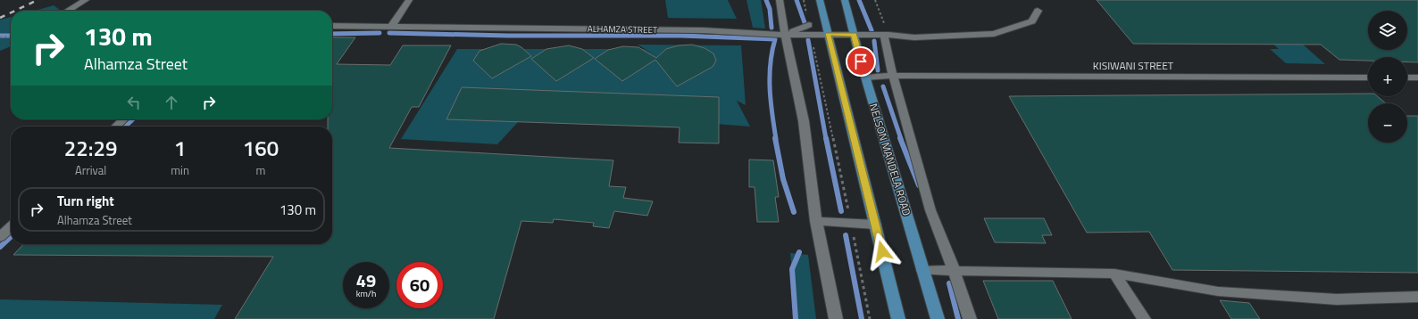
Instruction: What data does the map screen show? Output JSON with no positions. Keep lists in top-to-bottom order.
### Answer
{
  "streets": {
    "main road": ["NELSON MANDELA ROAD"],
    "street": ["ALHAMZA STREET", "KISIWANI STREET"]
  },
  "crossings": [
    ["ALHAMZA STREET", "NELSON MANDELA ROAD"],
    ["KISIWANI STREET", "NELSON MANDELA ROAD"]
  ],
  "page": {
    "map_buttons": ["+", "−"],
    "turn": ["130 m", "Alhamza Street"],
    "eta": [
      "22:29",
      "Arrival",
      "1",
      "min",
      "160",
      "m"
    ],
    "list": [
      {
        "name": "Turn right",
        "note": "Alhamza Street",
        "value": "130 m"
      }
    ],
    "speed": "49 km/h",
    "limit": "60"
  }
}
